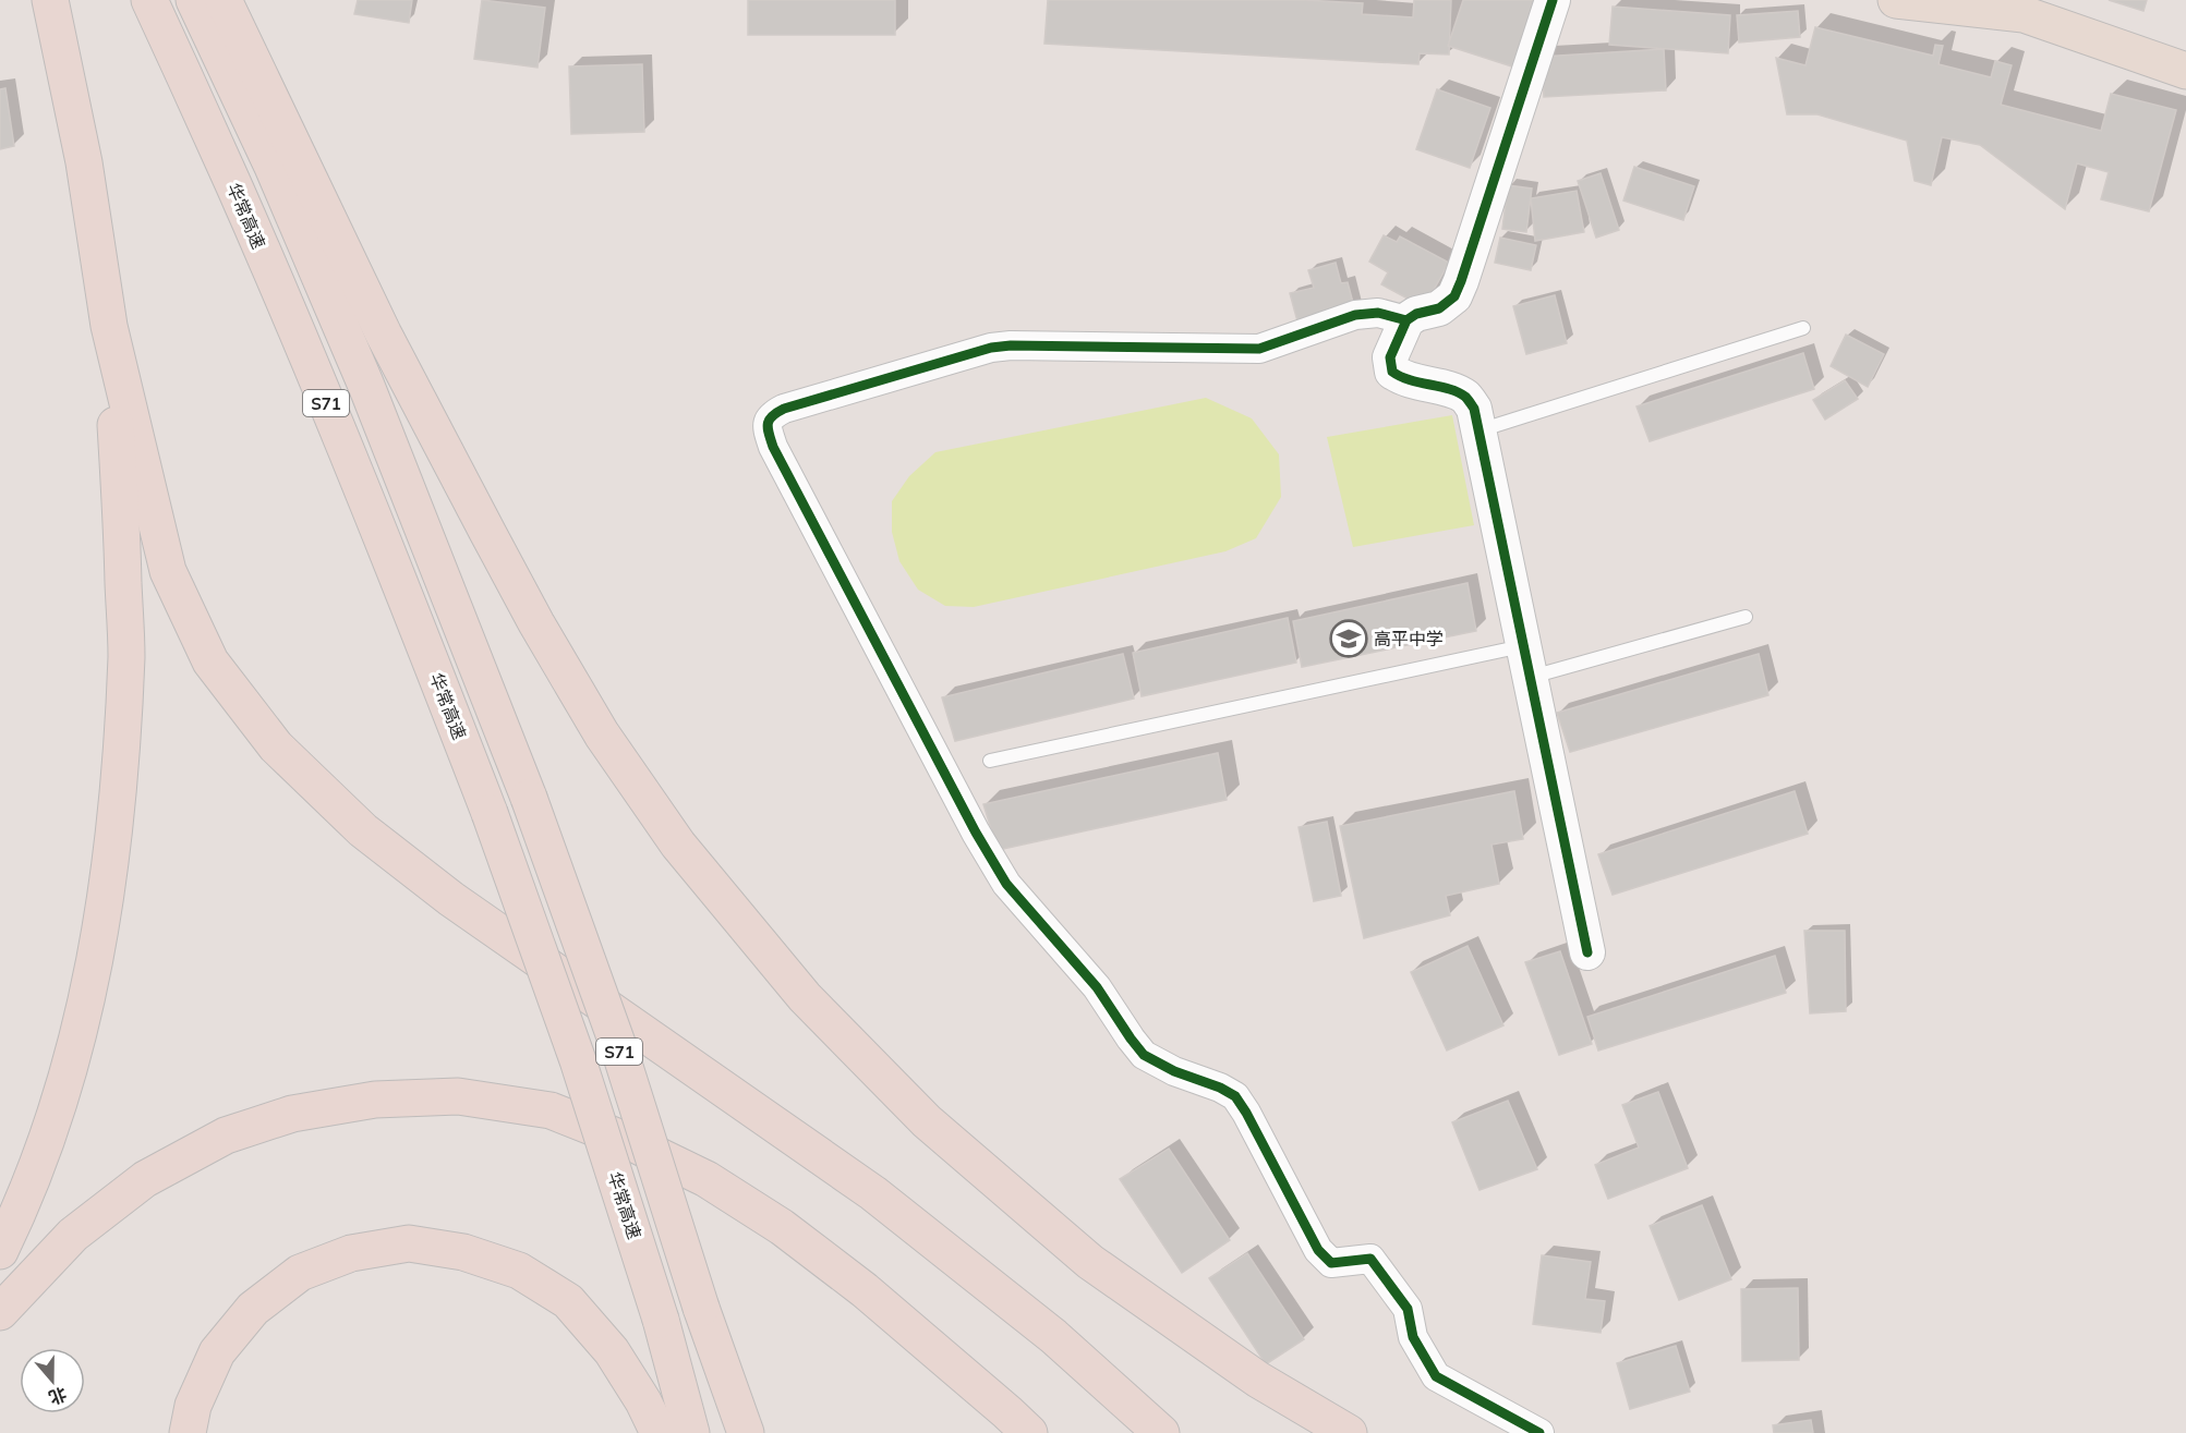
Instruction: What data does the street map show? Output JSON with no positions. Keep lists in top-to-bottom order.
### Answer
{
  "streets": {
    "highway": ["华常高速", "S71"]
  },
  "places": {
    "school or university": ["高平中学"]
  },
  "north": "bottom"
}
